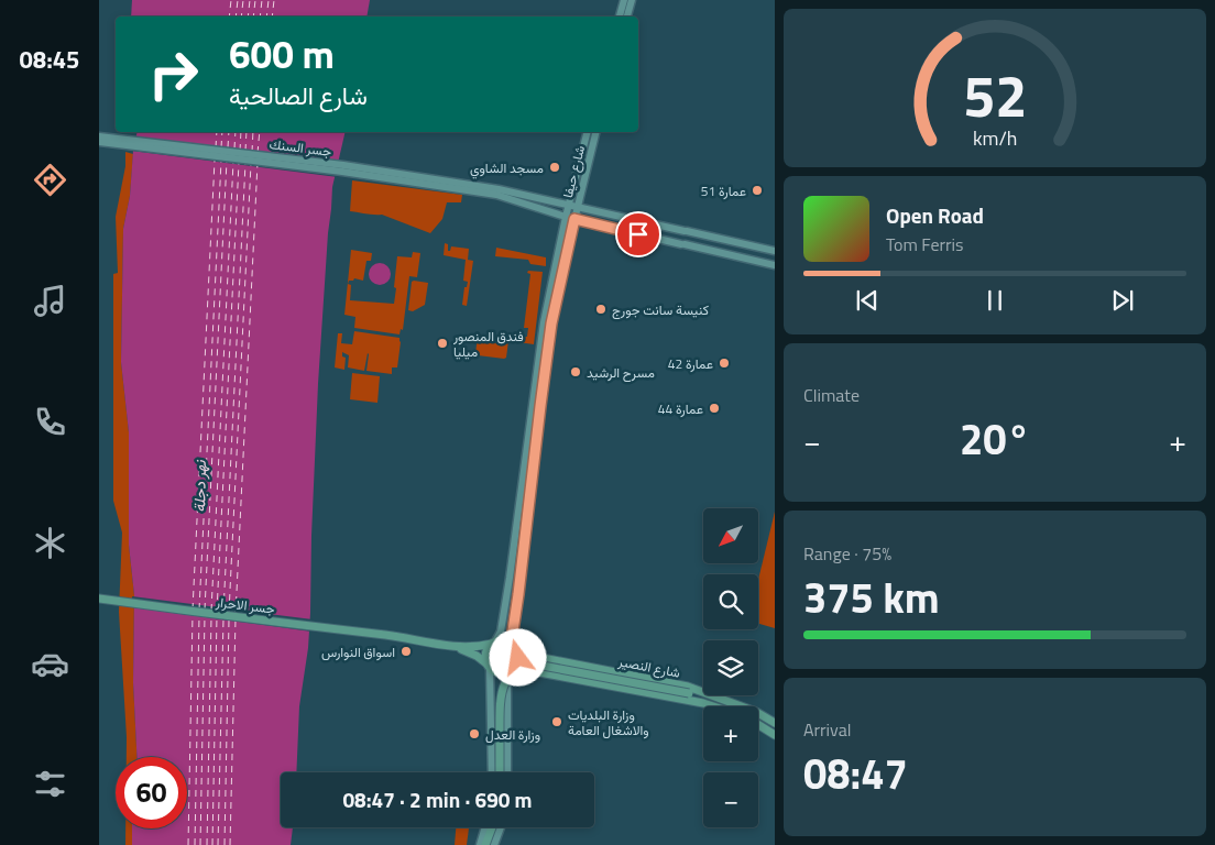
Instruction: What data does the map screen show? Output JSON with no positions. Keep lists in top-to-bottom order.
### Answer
{
  "streets": {
    "main road": [
      "جسر السنك",
      "شارع حيفا",
      "جسر الاحرار",
      "شارع النصیر"
    ]
  },
  "crossings": [
    ["شارع حيفا", "شارع النصیر"]
  ],
  "water": ["نهر دجلة"],
  "places": [
    "مسجد الشاوي",
    "عمارة 51",
    "كنيسة سانت جورج",
    "فندق المنصور ميليا",
    "عمارة 42",
    "مسرح الرشيد",
    "عمارة 44",
    "اسواق النوارس",
    "وزارة البلديات والاشغال العامة",
    "وزارة العدل"
  ],
  "north": "bottom left",
  "page": {
    "tabs": "08:45",
    "turn": ["600 m", "شارع الصالحية"],
    "song": ["Open Road", "Tom Ferris"],
    "tile": [
      "Climate",
      ["Range · 75%", "375 km"],
      ["Arrival", "08:47"]
    ],
    "heat": ["−", "20°", "+"],
    "map_buttons": ["+", "−"],
    "limit": "60",
    "trip": "08:47 · 2 min · 690 m",
    "gauge": ["52", "km/h"]
  }
}
